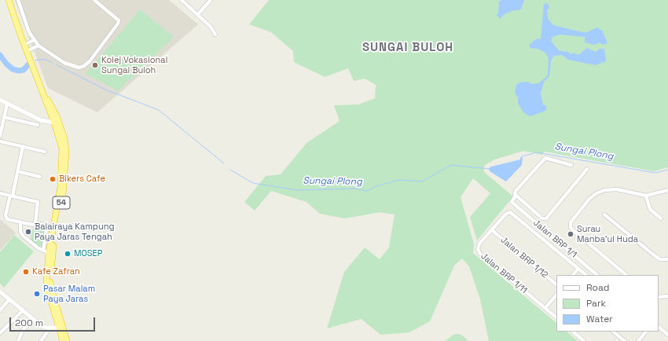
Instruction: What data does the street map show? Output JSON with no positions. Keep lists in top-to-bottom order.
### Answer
{
  "streets": {
    "highway": ["54"],
    "street": ["Jalan BRP 1/1", "Jalan BRP 1/12", "Jalan BRP 1/11"]
  },
  "crossings": [
    ["Jalan BRP 1/12", "Jalan BRP 1/11"]
  ],
  "districts": ["SUNGAI BULOH"],
  "water": ["Sungai Plong"],
  "places": [
    "Kolej Vokasional Sungai Buloh",
    "Bikers Cafe",
    "Balairaya Kampung Paya Jaras Tengah",
    "Surau Manba'ul Huda",
    "MOSEP",
    "Kafe Zafran",
    "Pasar Malam Paya Jaras"
  ],
  "legend": ["Road", "Park", "Water"],
  "scale_bar": "200 m"
}
